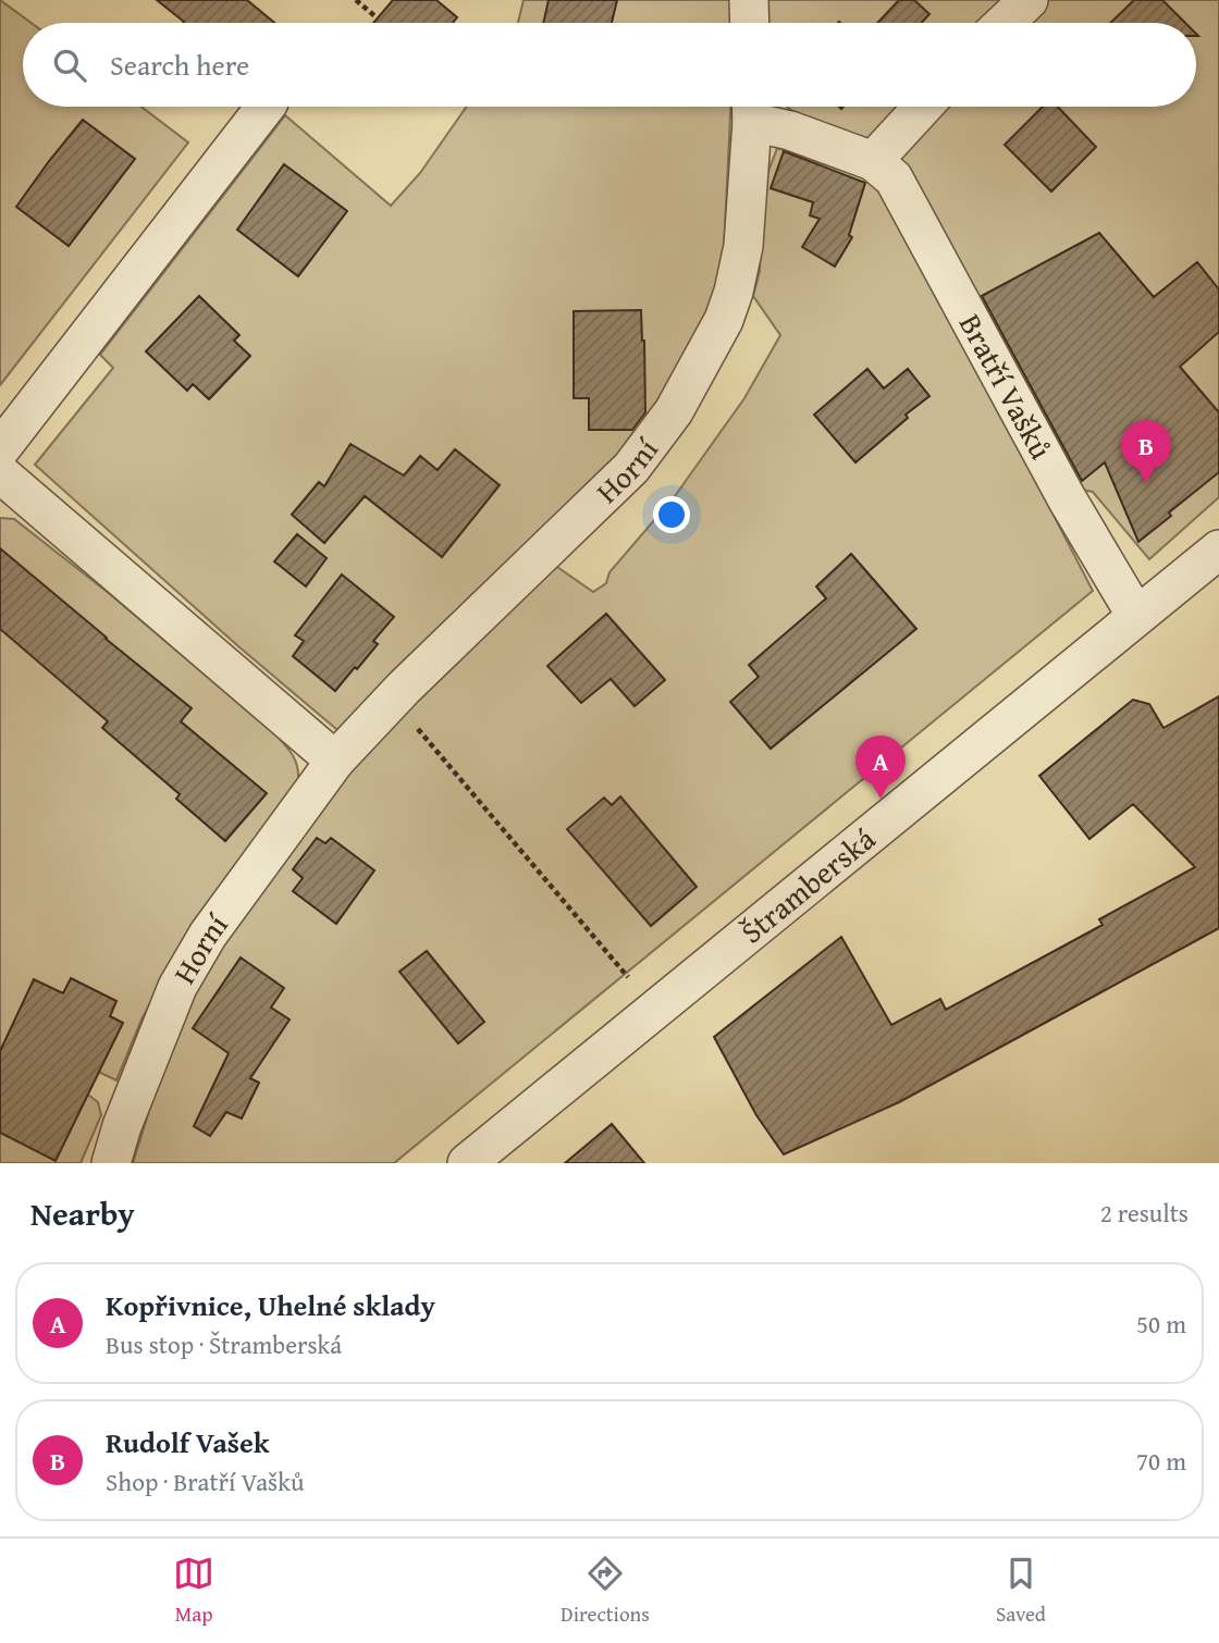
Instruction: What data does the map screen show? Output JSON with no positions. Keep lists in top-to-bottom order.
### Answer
{
  "streets": {
    "street": ["Bratří Vašků", "Horní", "Štramberská"]
  },
  "crossings": [
    ["Bratří Vašků", "Horní"],
    ["Bratří Vašků", "Štramberská"]
  ],
  "page": {
    "search": "Search here",
    "pins": ["B", "A"],
    "heading": ["Nearby", "2 results"],
    "list": [
      {
        "mark": "A",
        "name": "Kopřivnice, Uhelné sklady",
        "note": "Bus stop · Štramberská",
        "value": "50 m"
      },
      {
        "mark": "B",
        "name": "Rudolf Vašek",
        "note": "Shop · Bratří Vašků",
        "value": "70 m"
      }
    ],
    "nav": ["Map", "Directions", "Saved"]
  }
}
